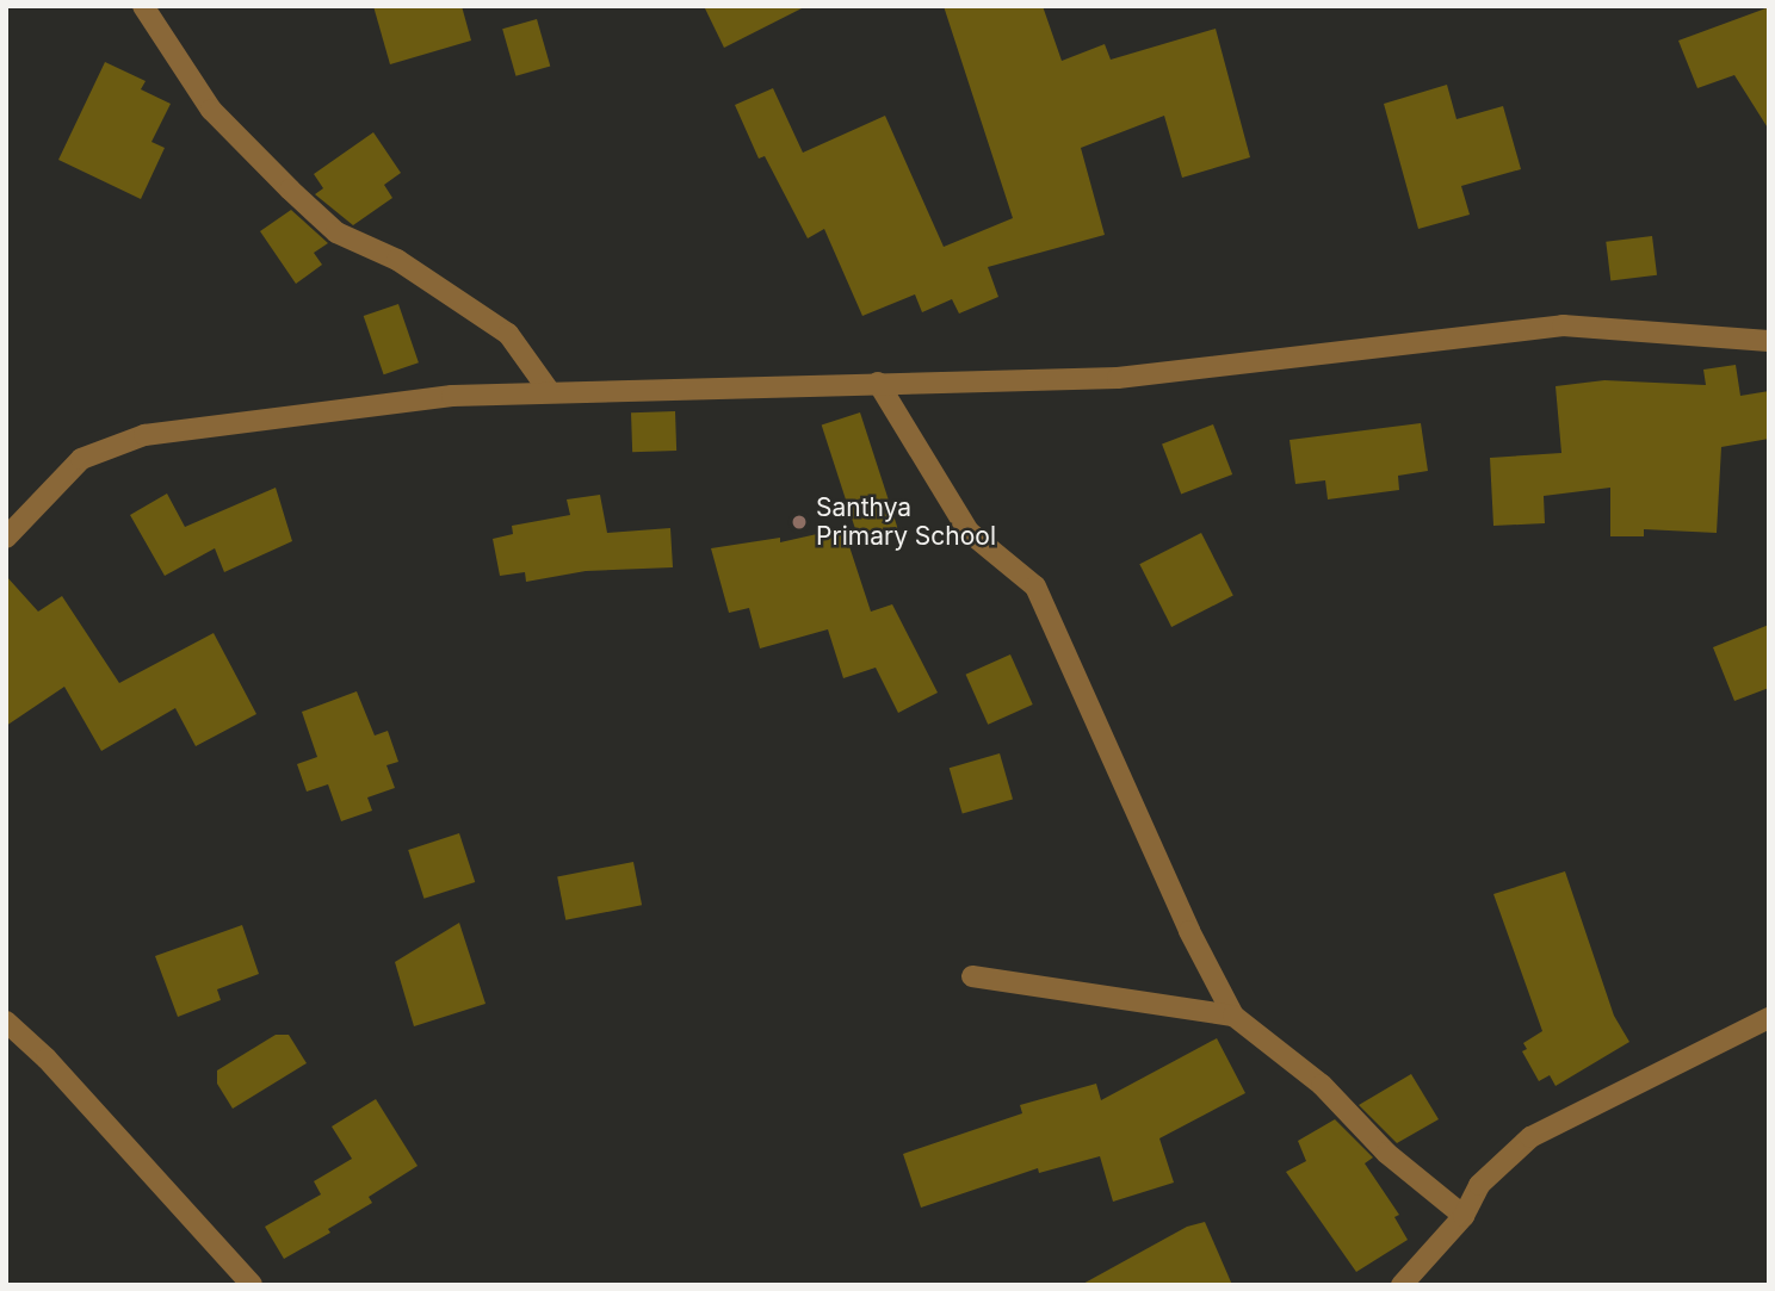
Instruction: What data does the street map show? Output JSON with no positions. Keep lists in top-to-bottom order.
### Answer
{
  "places": ["Santhya Primary School"]
}
